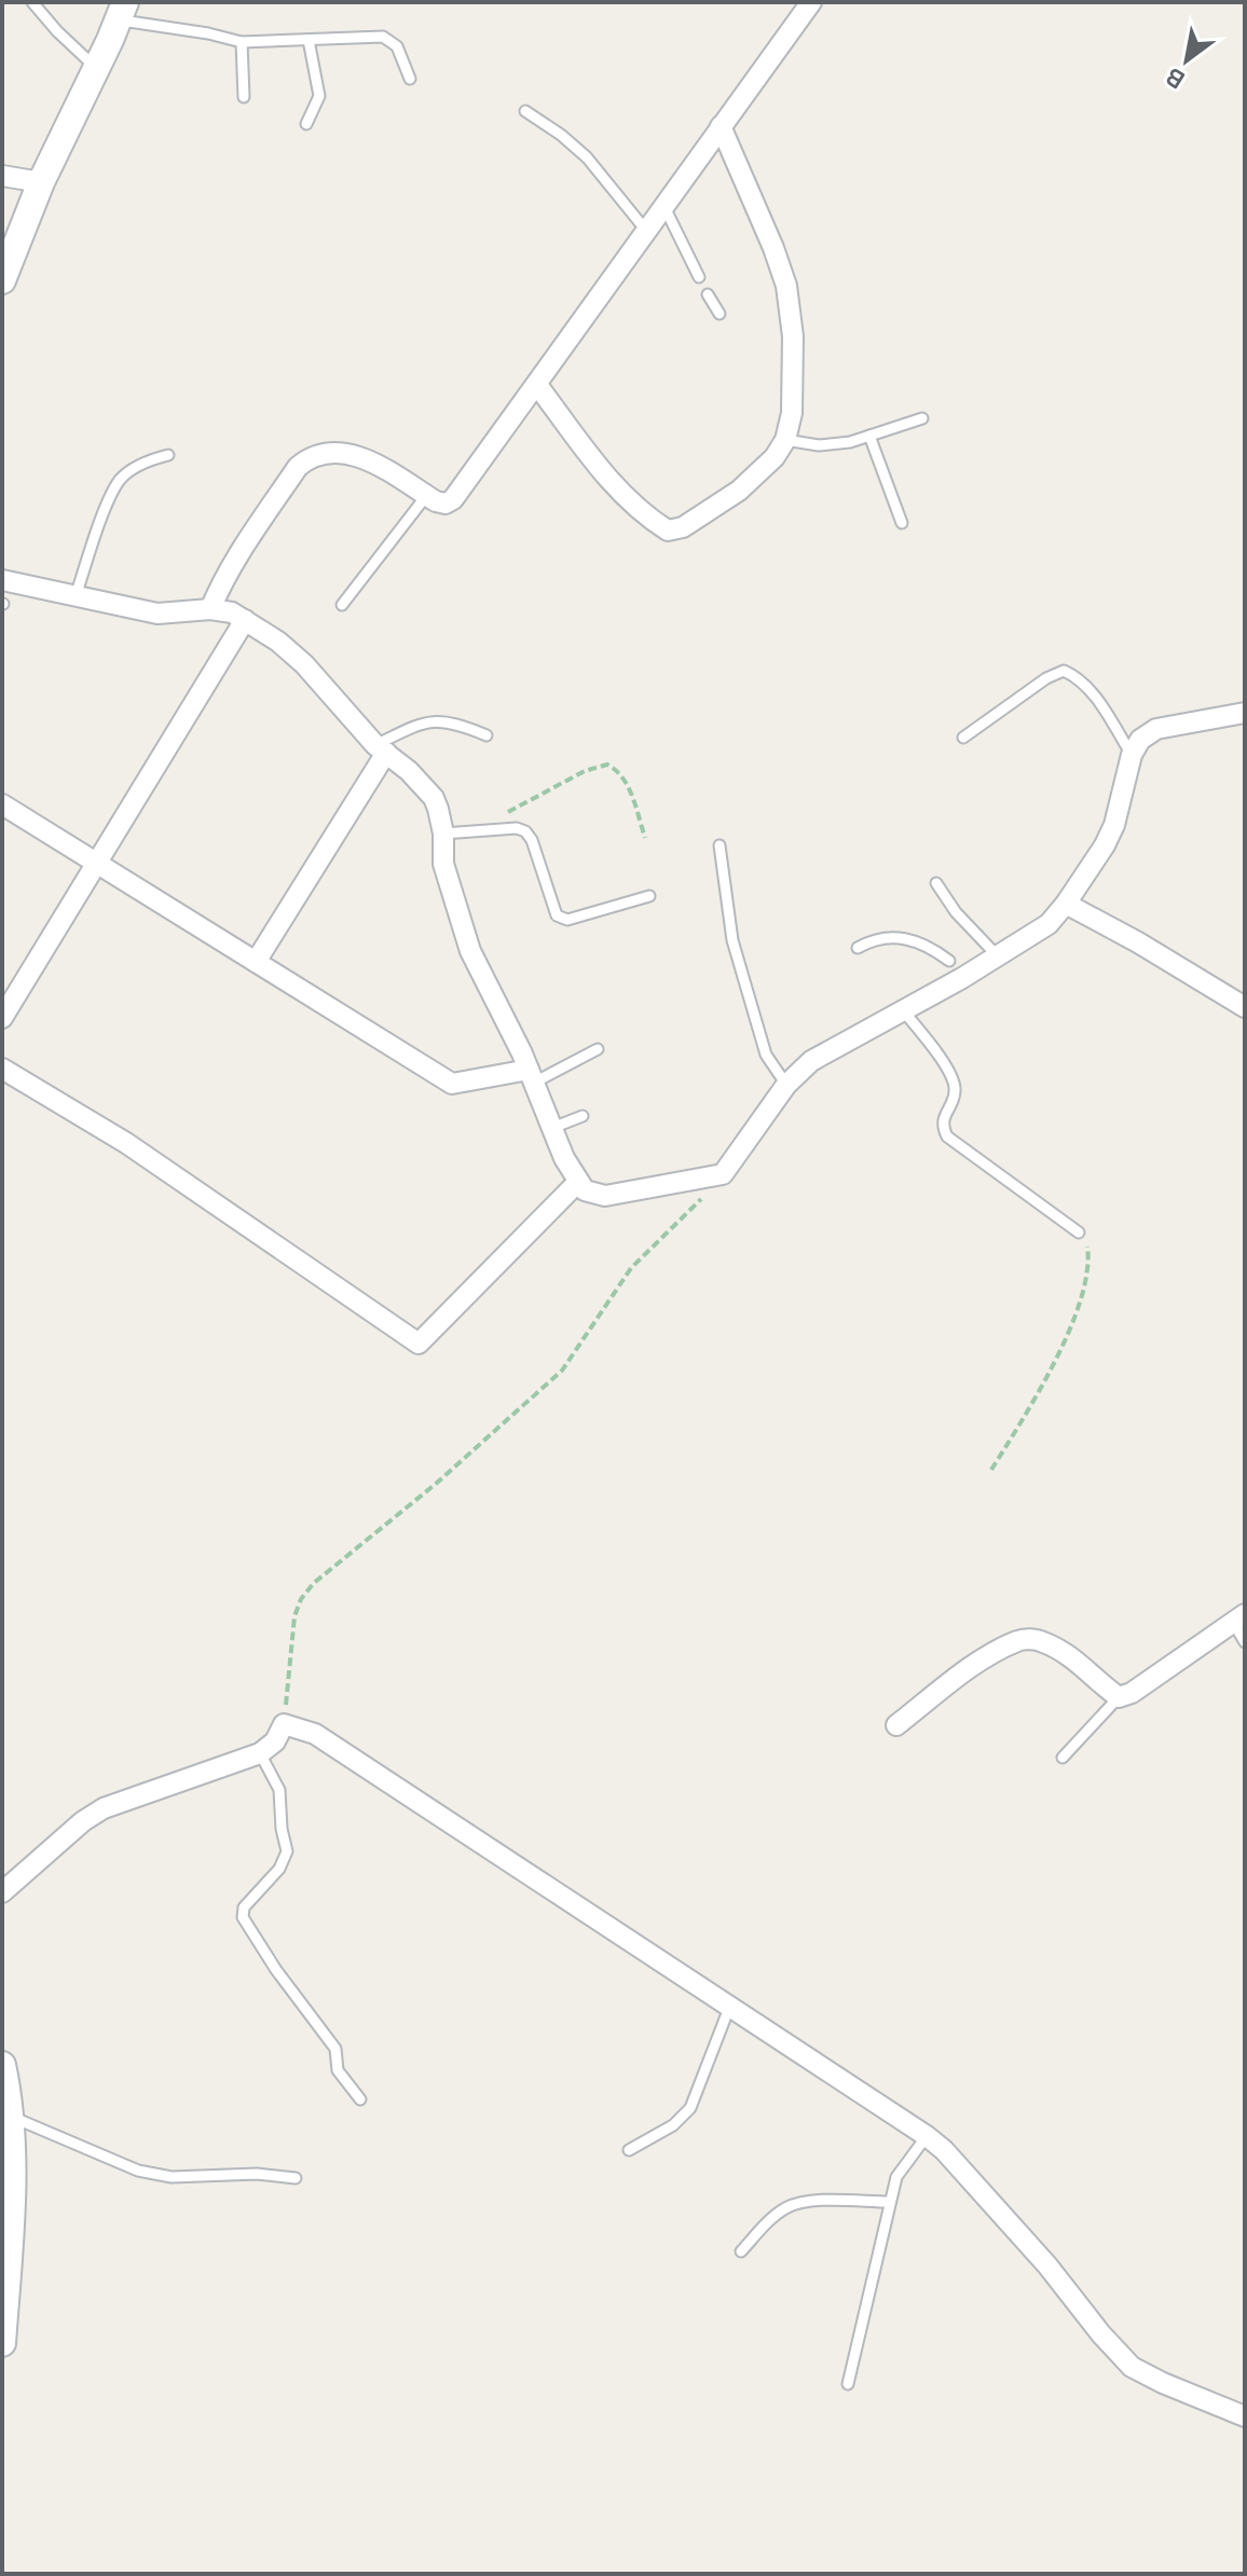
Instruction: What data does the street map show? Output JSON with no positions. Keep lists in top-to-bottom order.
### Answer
{
  "north": "bottom left"
}
